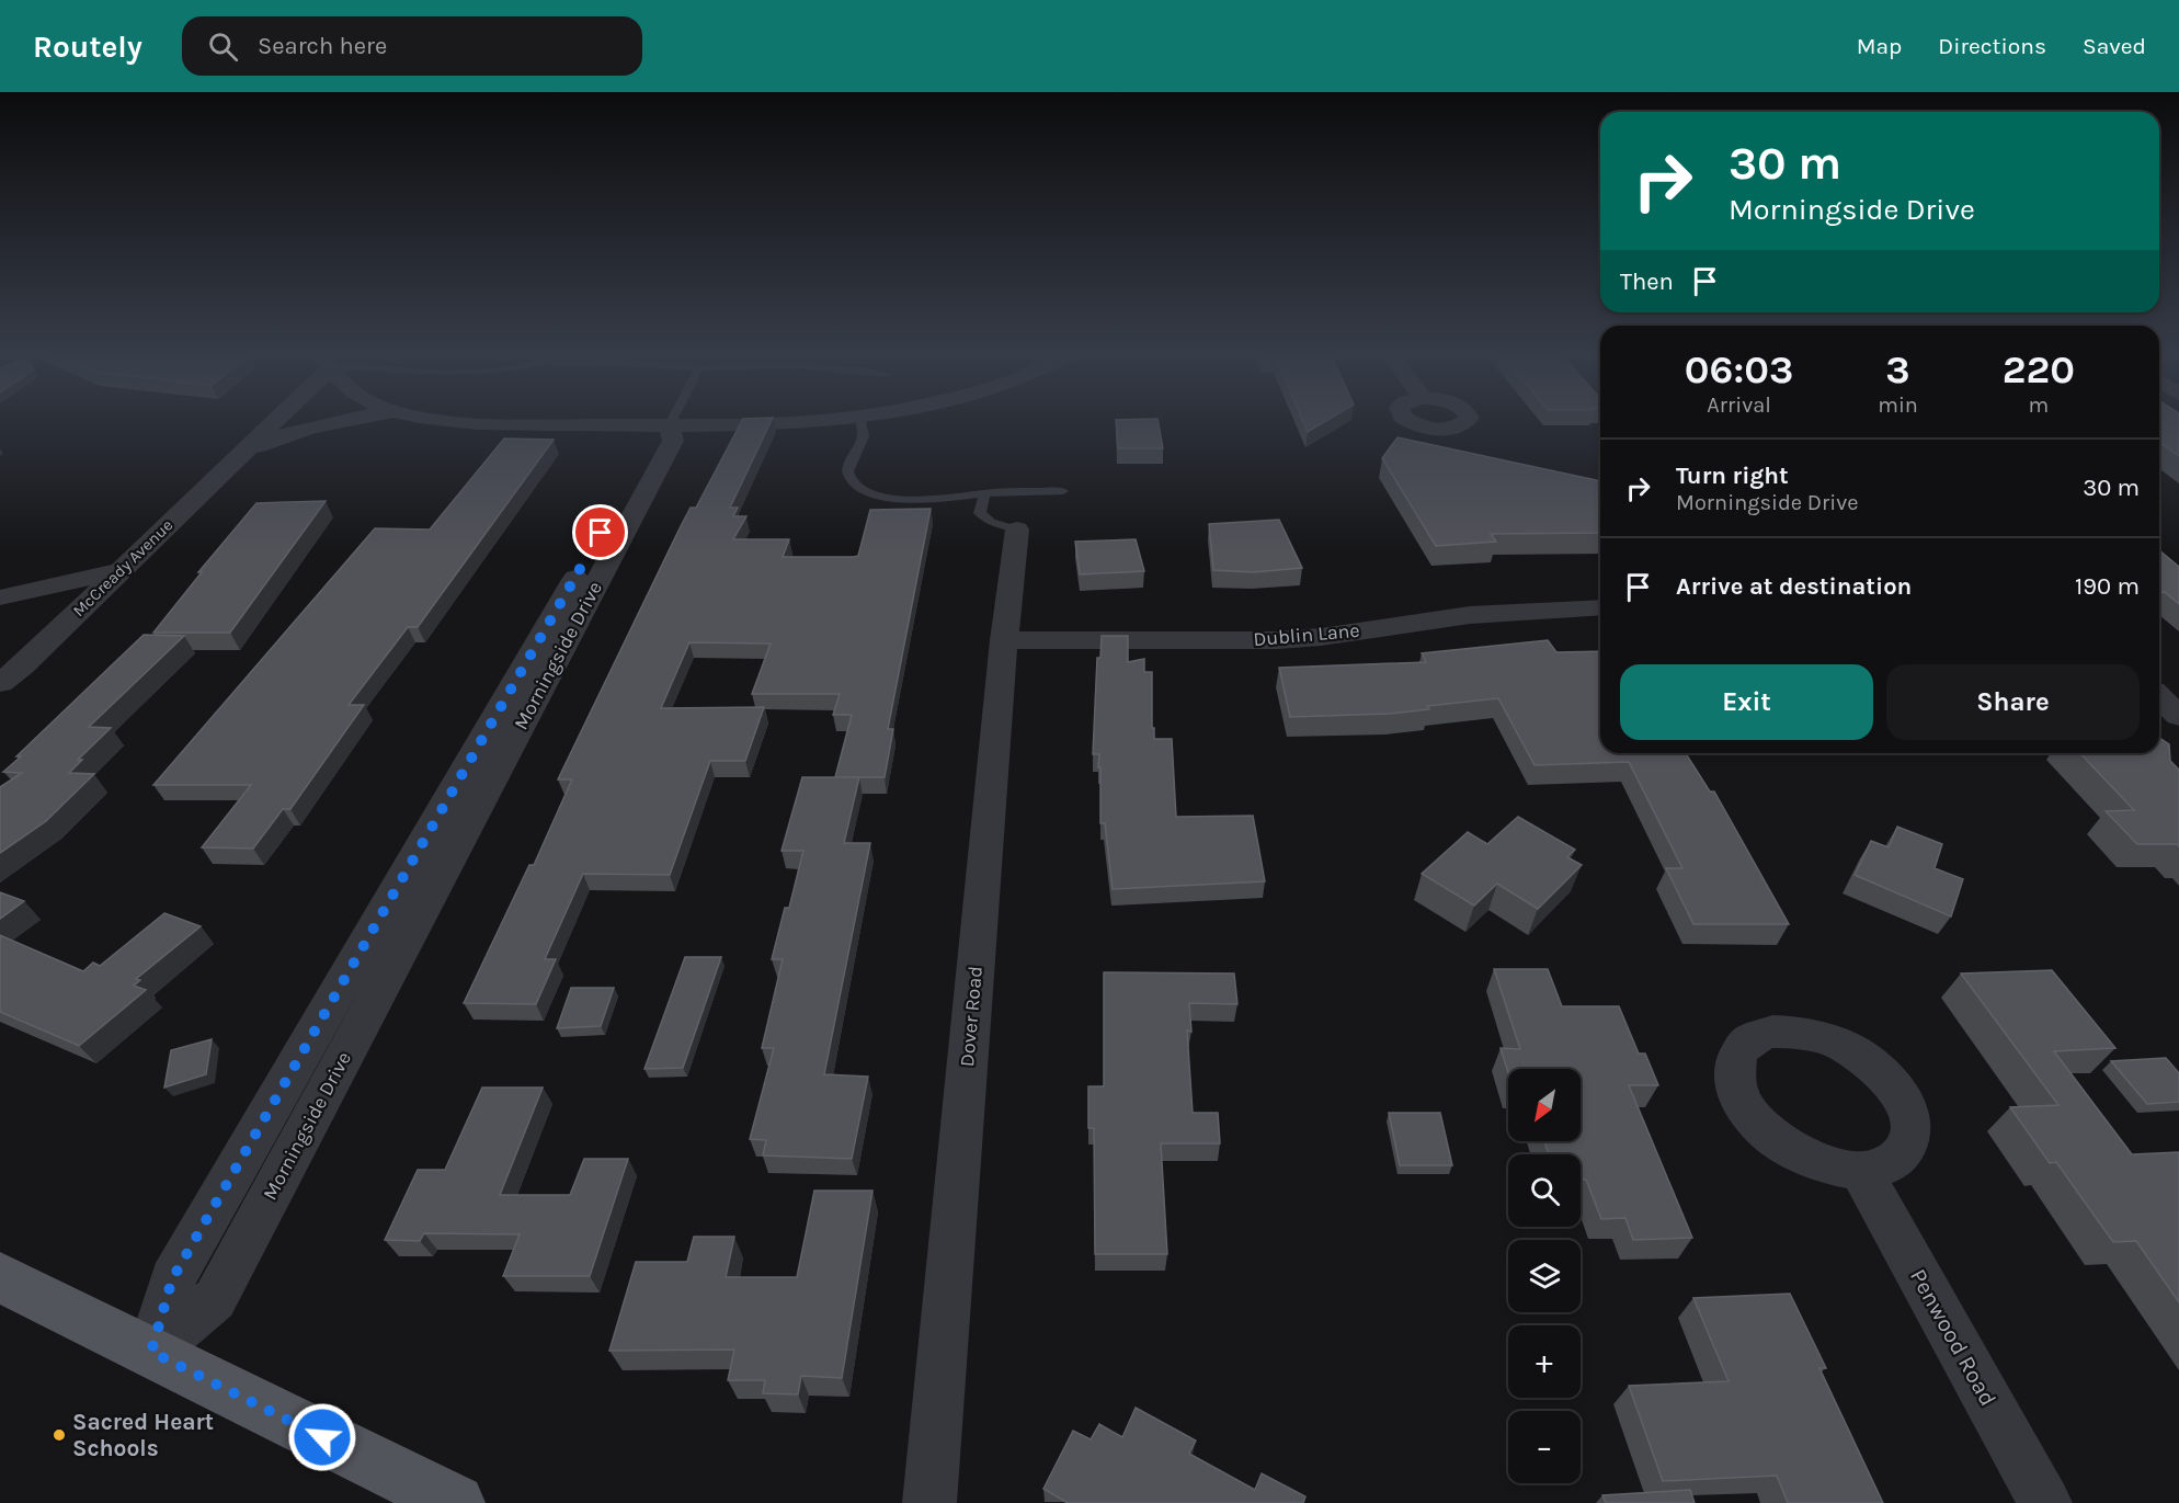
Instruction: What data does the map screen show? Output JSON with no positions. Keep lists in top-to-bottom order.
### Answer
{
  "streets": {
    "street": [
      "McCready Avenue",
      "Dublin Lane",
      "Morningside Drive",
      "Dover Road",
      "Penwood Road"
    ]
  },
  "crossings": [
    ["Dublin Lane", "Dover Road"]
  ],
  "places": ["Sacred Heart Schools"],
  "north": "bottom left",
  "page": {
    "header": "Routely",
    "search": "Search here",
    "nav": ["Map", "Directions", "Saved"],
    "turn": ["30 m", "Morningside Drive"],
    "then": "Then",
    "eta": [
      "06:03",
      "Arrival",
      "3",
      "min",
      "220",
      "m"
    ],
    "list": [
      {
        "name": "Turn right",
        "note": "Morningside Drive",
        "value": "30 m"
      },
      {
        "name": "Arrive at destination",
        "value": "190 m"
      }
    ],
    "buttons": ["Exit", "Share"],
    "map_buttons": ["+", "−"]
  }
}
